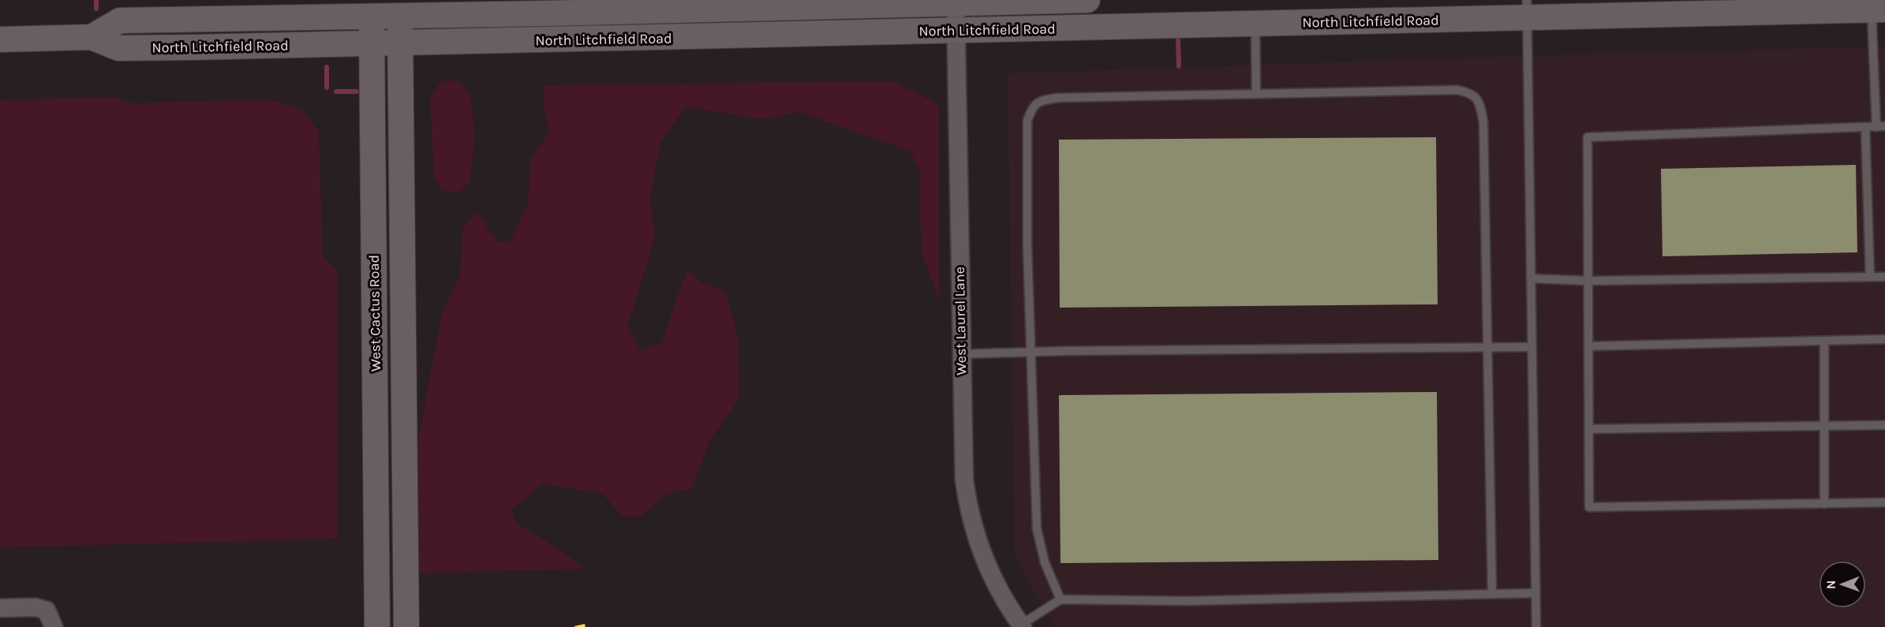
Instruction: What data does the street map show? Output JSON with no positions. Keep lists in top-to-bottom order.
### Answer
{
  "streets": {
    "main road": ["North Litchfield Road", "West Cactus Road"],
    "street": ["West Laurel Lane"]
  },
  "crossings": [
    ["North Litchfield Road", "West Cactus Road"],
    ["North Litchfield Road", "West Laurel Lane"]
  ],
  "north": "left"
}
